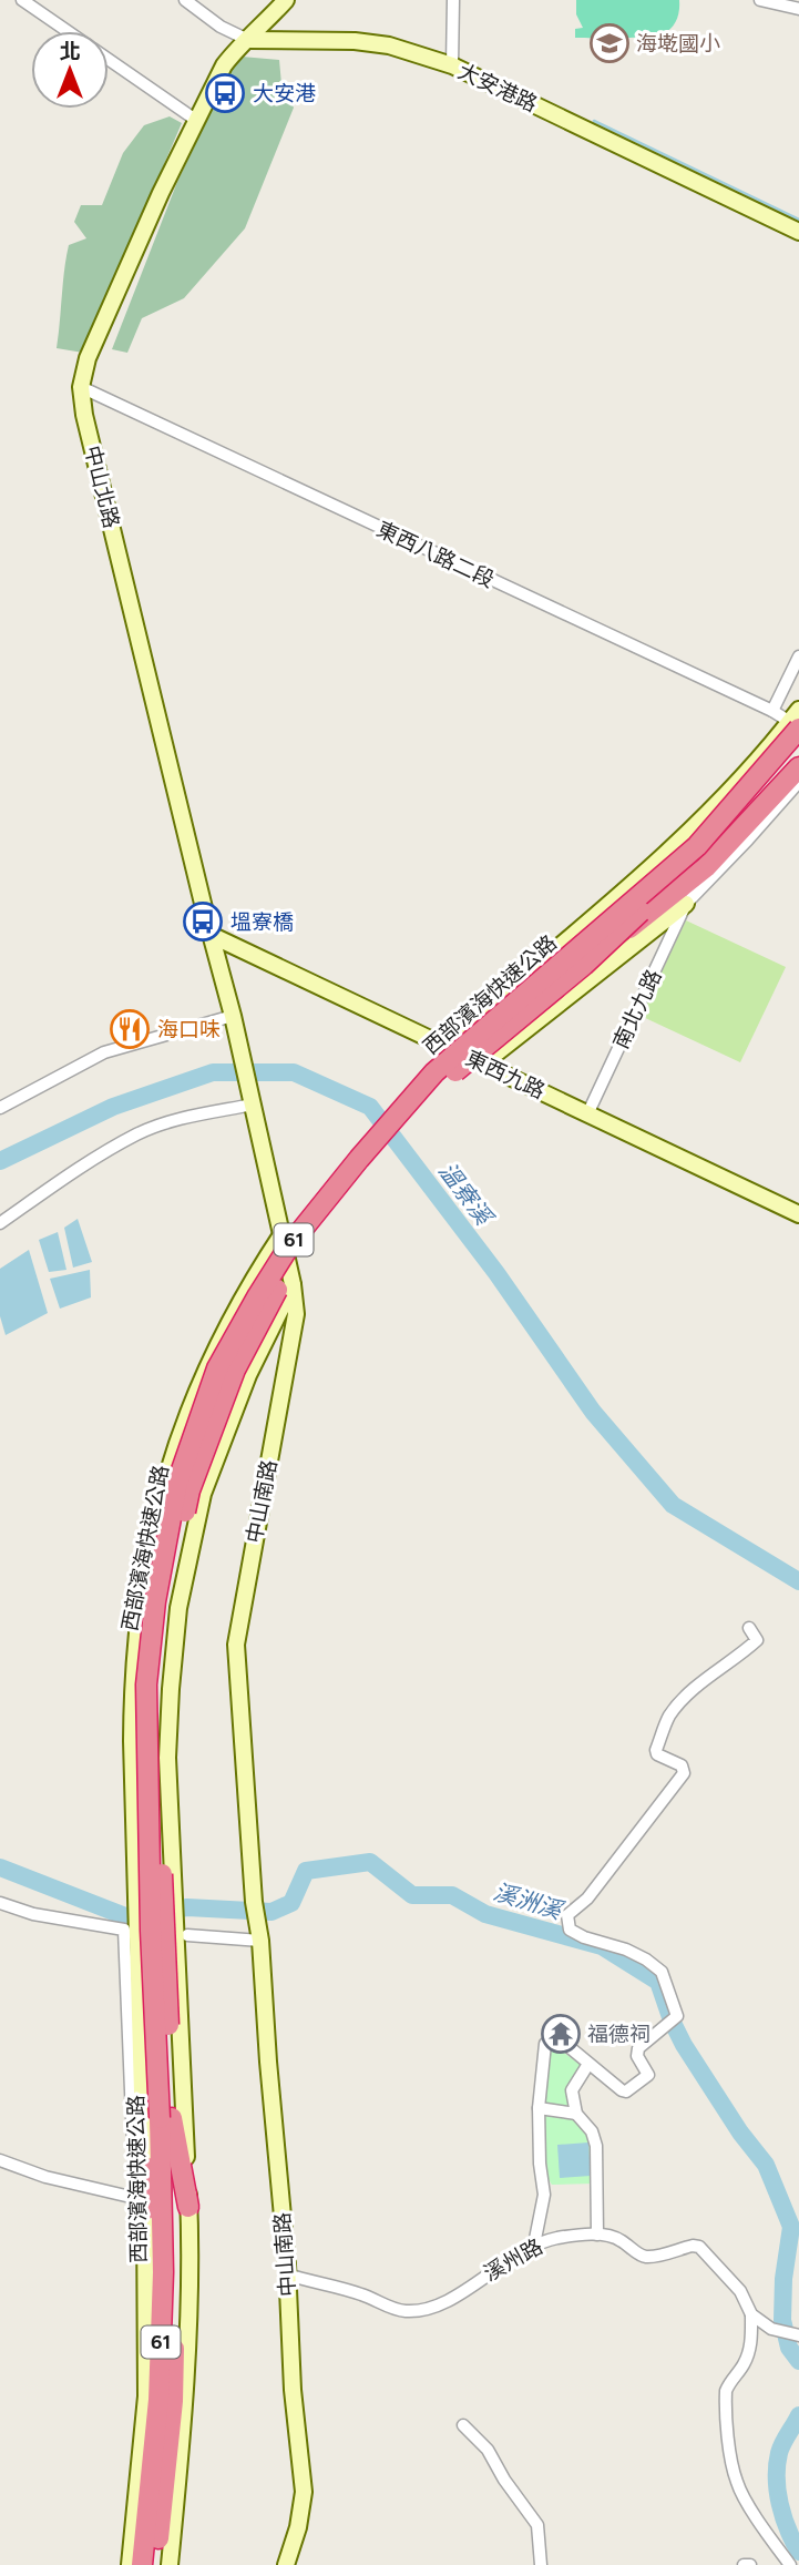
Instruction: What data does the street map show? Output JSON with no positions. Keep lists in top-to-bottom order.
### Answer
{
  "streets": {
    "highway": ["西部濱海快速公路", "61"],
    "street": [
      "大安港路",
      "中山北路",
      "東西八路二段",
      "南北九路",
      "東西九路",
      "中山南路",
      "溪州路"
    ]
  },
  "crossings": [
    ["大安港路", "中山北路"],
    ["中山北路", "東西八路二段"],
    ["中山北路", "東西九路"],
    ["中山北路", "中山南路"],
    ["東西八路二段", "西部濱海快速公路"],
    ["南北九路", "東西九路"],
    ["中山南路", "溪州路"]
  ],
  "water": ["溫寮溪", "溪洲溪"],
  "places": {
    "school or university": ["海墘國小"],
    "bus stop": ["大安港", "塭寮橋"],
    "restaurant": ["海口味"],
    "temple": ["福德祠"]
  },
  "north": "top"
}
